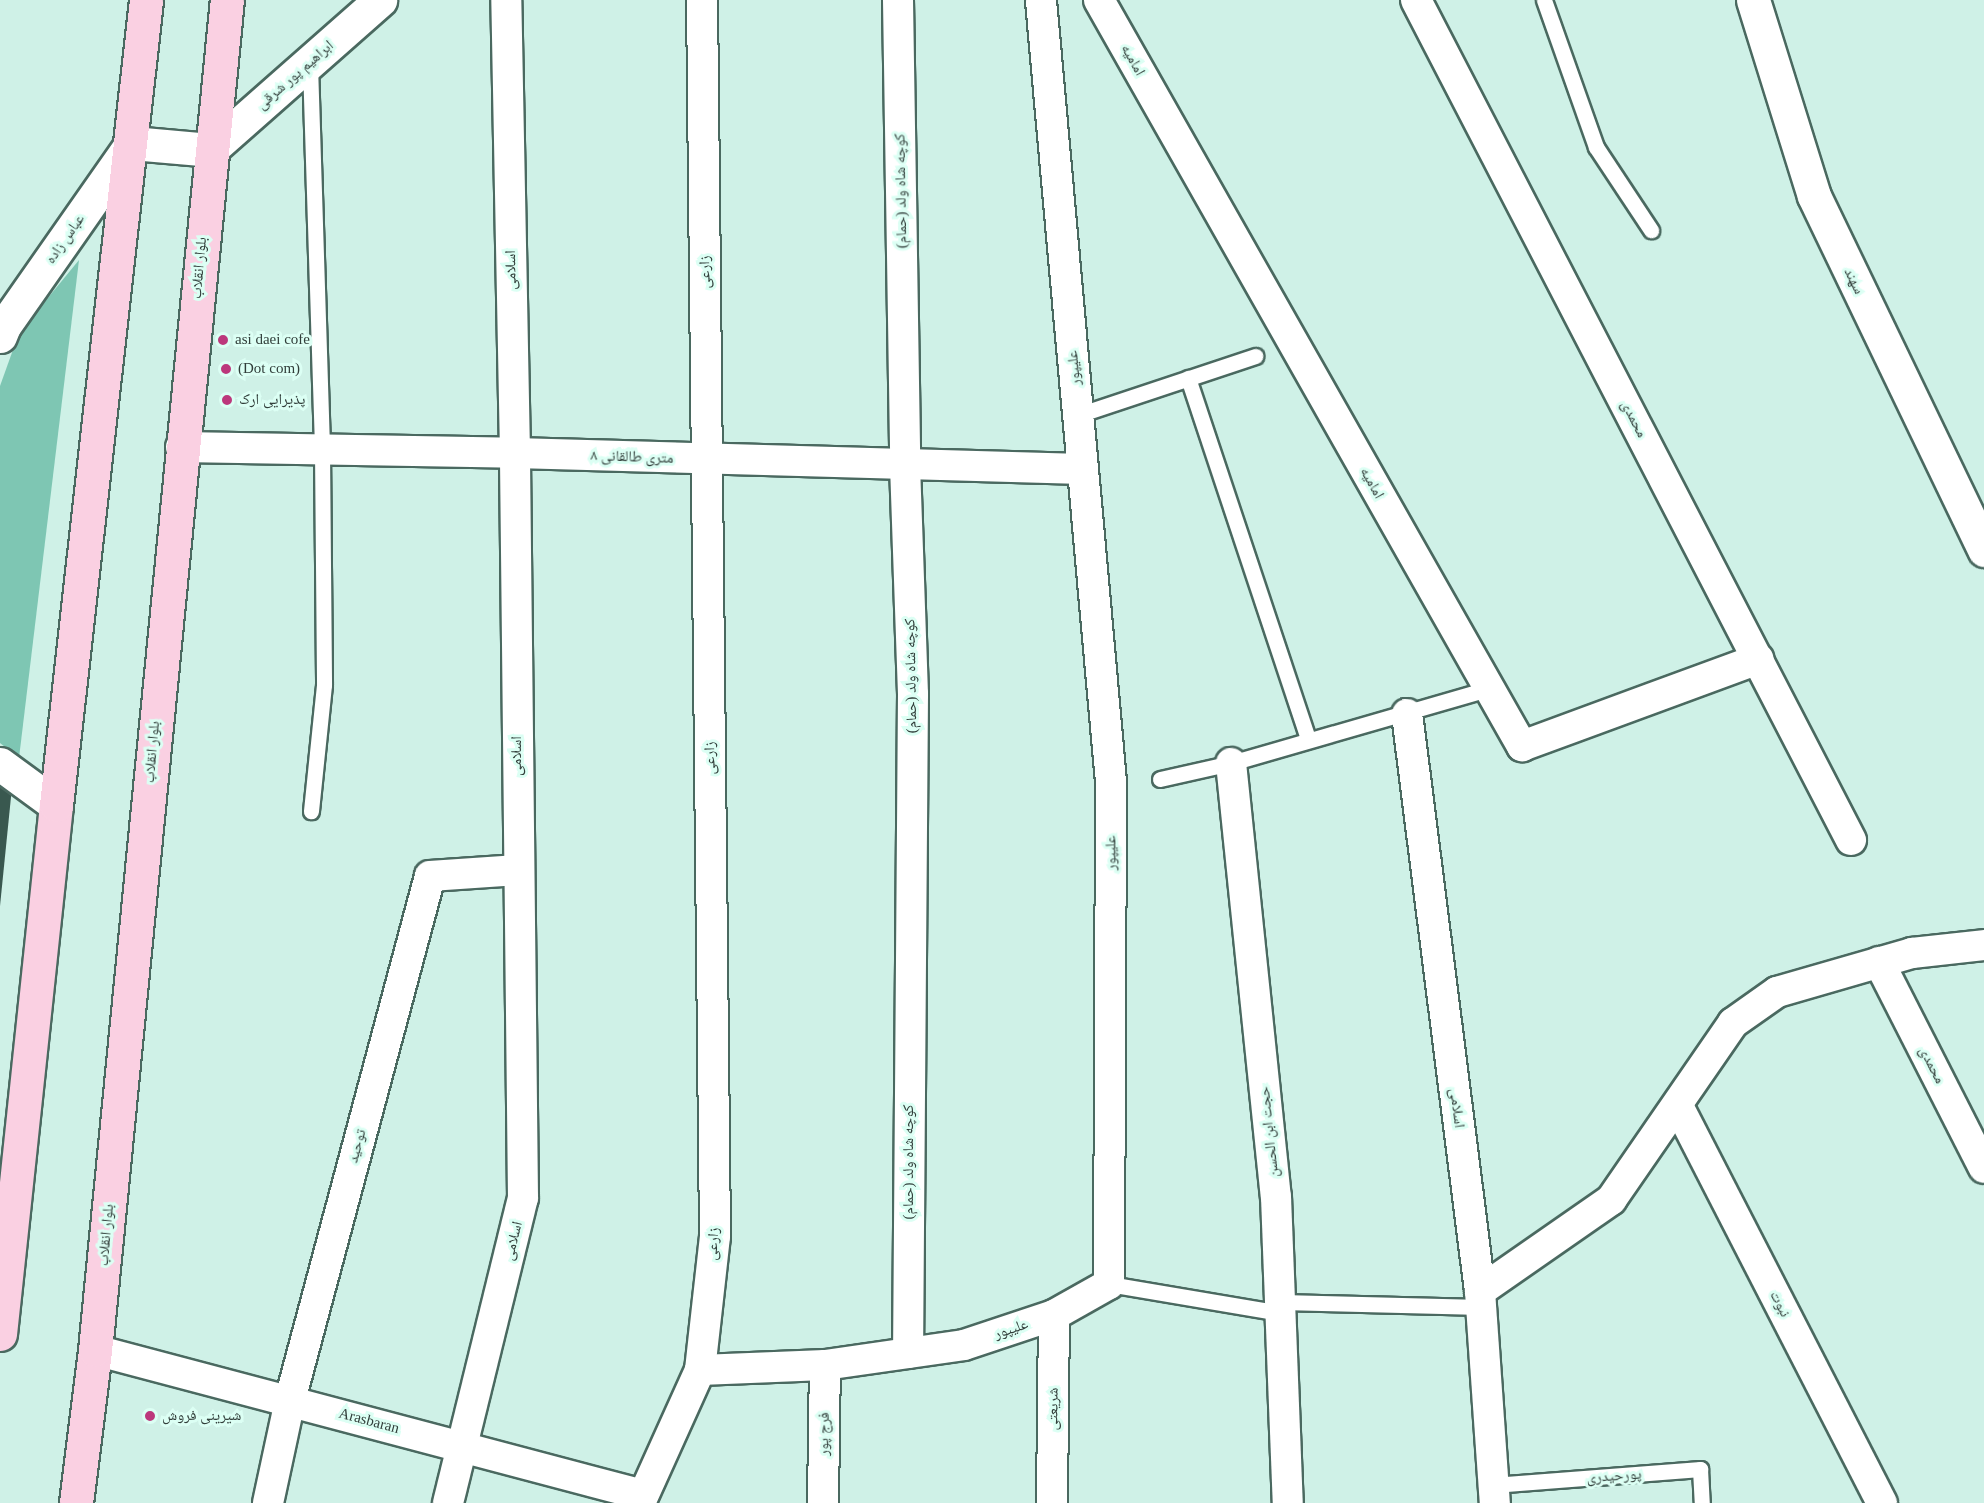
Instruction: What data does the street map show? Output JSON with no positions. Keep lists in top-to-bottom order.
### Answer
{
  "streets": {
    "main road": ["بلوار انقلاب"],
    "street": [
      "امامیه",
      "ابراهیم پور شرقی",
      "کوچه شاه ولد (حمام)",
      "عباس زاده",
      "اسلامی",
      "زارعی",
      "سهند",
      "علیپور",
      "محمدی",
      "۸ متری طالقانی",
      "حجت ابن الحسن",
      "توحید",
      "نبوت",
      "شریعتی",
      "Arasbaran",
      "فرج پور"
    ],
    "lane": ["پورحیدری"]
  },
  "crossings": [
    ["امامیه", "محمدی"],
    ["ابراهیم پور شرقی", "بلوار انقلاب"],
    ["کوچه شاه ولد (حمام)", "علیپور"],
    ["کوچه شاه ولد (حمام)", "۸ متری طالقانی"],
    ["بلوار انقلاب", "۸ متری طالقانی"],
    ["بلوار انقلاب", "Arasbaran"],
    ["اسلامی", "۸ متری طالقانی"],
    ["اسلامی", "توحید"],
    ["اسلامی", "Arasbaran"],
    ["اسلامی", "پورحیدری"],
    ["زارعی", "علیپور"],
    ["زارعی", "۸ متری طالقانی"],
    ["زارعی", "Arasbaran"],
    ["علیپور", "۸ متری طالقانی"],
    ["علیپور", "شریعتی"],
    ["علیپور", "فرج پور"],
    ["توحید", "Arasbaran"]
  ],
  "places": [
    "asi daei cofe",
    "(Dot com)",
    "پذیرایی ارک",
    "شیرینی فروش"
  ]
}
